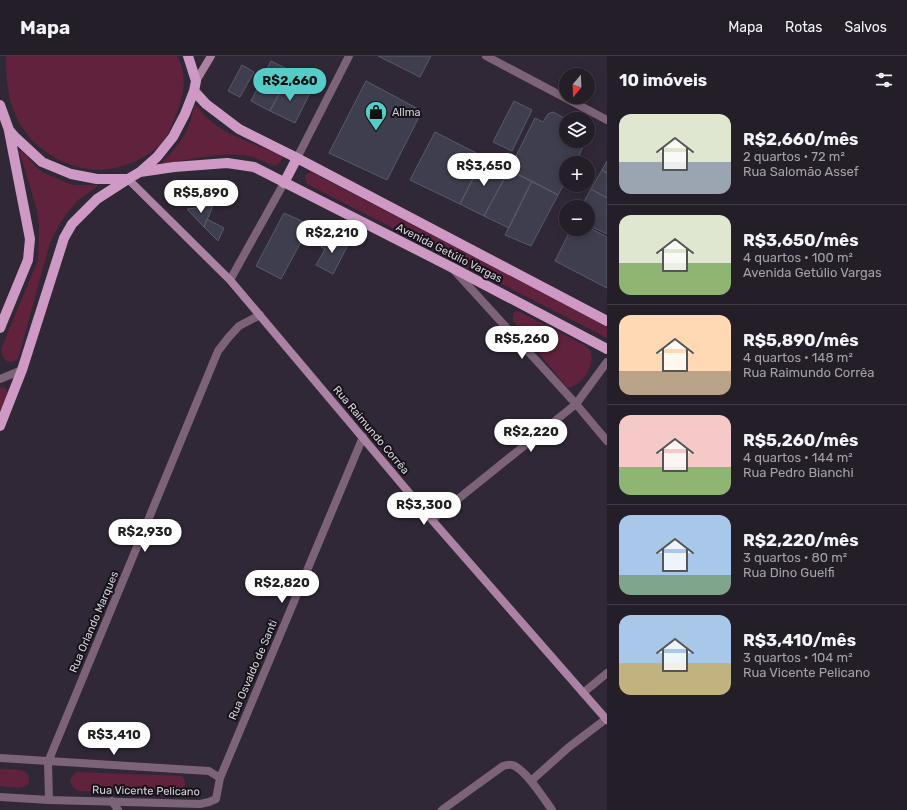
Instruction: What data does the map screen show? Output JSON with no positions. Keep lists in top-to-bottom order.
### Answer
{
  "streets": {
    "main road": ["Avenida Getúlio Vargas", "Rua Raimundo Corrêa"],
    "street": ["Rua Orlando Marques", "Rua Osvaldo de Santi", "Rua Vicente Pelicano"]
  },
  "crossings": [
    ["Rua Raimundo Corrêa", "Rua Orlando Marques"],
    ["Rua Raimundo Corrêa", "Rua Osvaldo de Santi"],
    ["Rua Orlando Marques", "Rua Vicente Pelicano"],
    ["Rua Osvaldo de Santi", "Rua Vicente Pelicano"]
  ],
  "places": {
    "shop": ["Allma"]
  },
  "north": "bottom",
  "page": {
    "header": "Mapa",
    "nav": ["Mapa", "Rotas", "Salvos"],
    "heading": "10 imóveis",
    "map_buttons": ["+", "−"],
    "price": [
      "R$2,660",
      "R$3,650",
      "R$5,890",
      "R$2,210",
      "R$5,260",
      "R$2,220",
      "R$3,300",
      "R$2,930",
      "R$2,820",
      "R$3,410"
    ],
    "list": [
      {
        "name": "R$2,660/mês",
        "note": "2 quartos · 72 m² · Rua Salomão Assef"
      },
      {
        "name": "R$3,650/mês",
        "note": "4 quartos · 100 m² · Avenida Getúlio Vargas"
      },
      {
        "name": "R$5,890/mês",
        "note": "4 quartos · 148 m² · Rua Raimundo Corrêa"
      },
      {
        "name": "R$5,260/mês",
        "note": "4 quartos · 144 m² · Rua Pedro Bianchi"
      },
      {
        "name": "R$2,220/mês",
        "note": "3 quartos · 80 m² · Rua Dino Guelfi"
      },
      {
        "name": "R$3,410/mês",
        "note": "3 quartos · 104 m² · Rua Vicente Pelicano"
      }
    ]
  }
}
